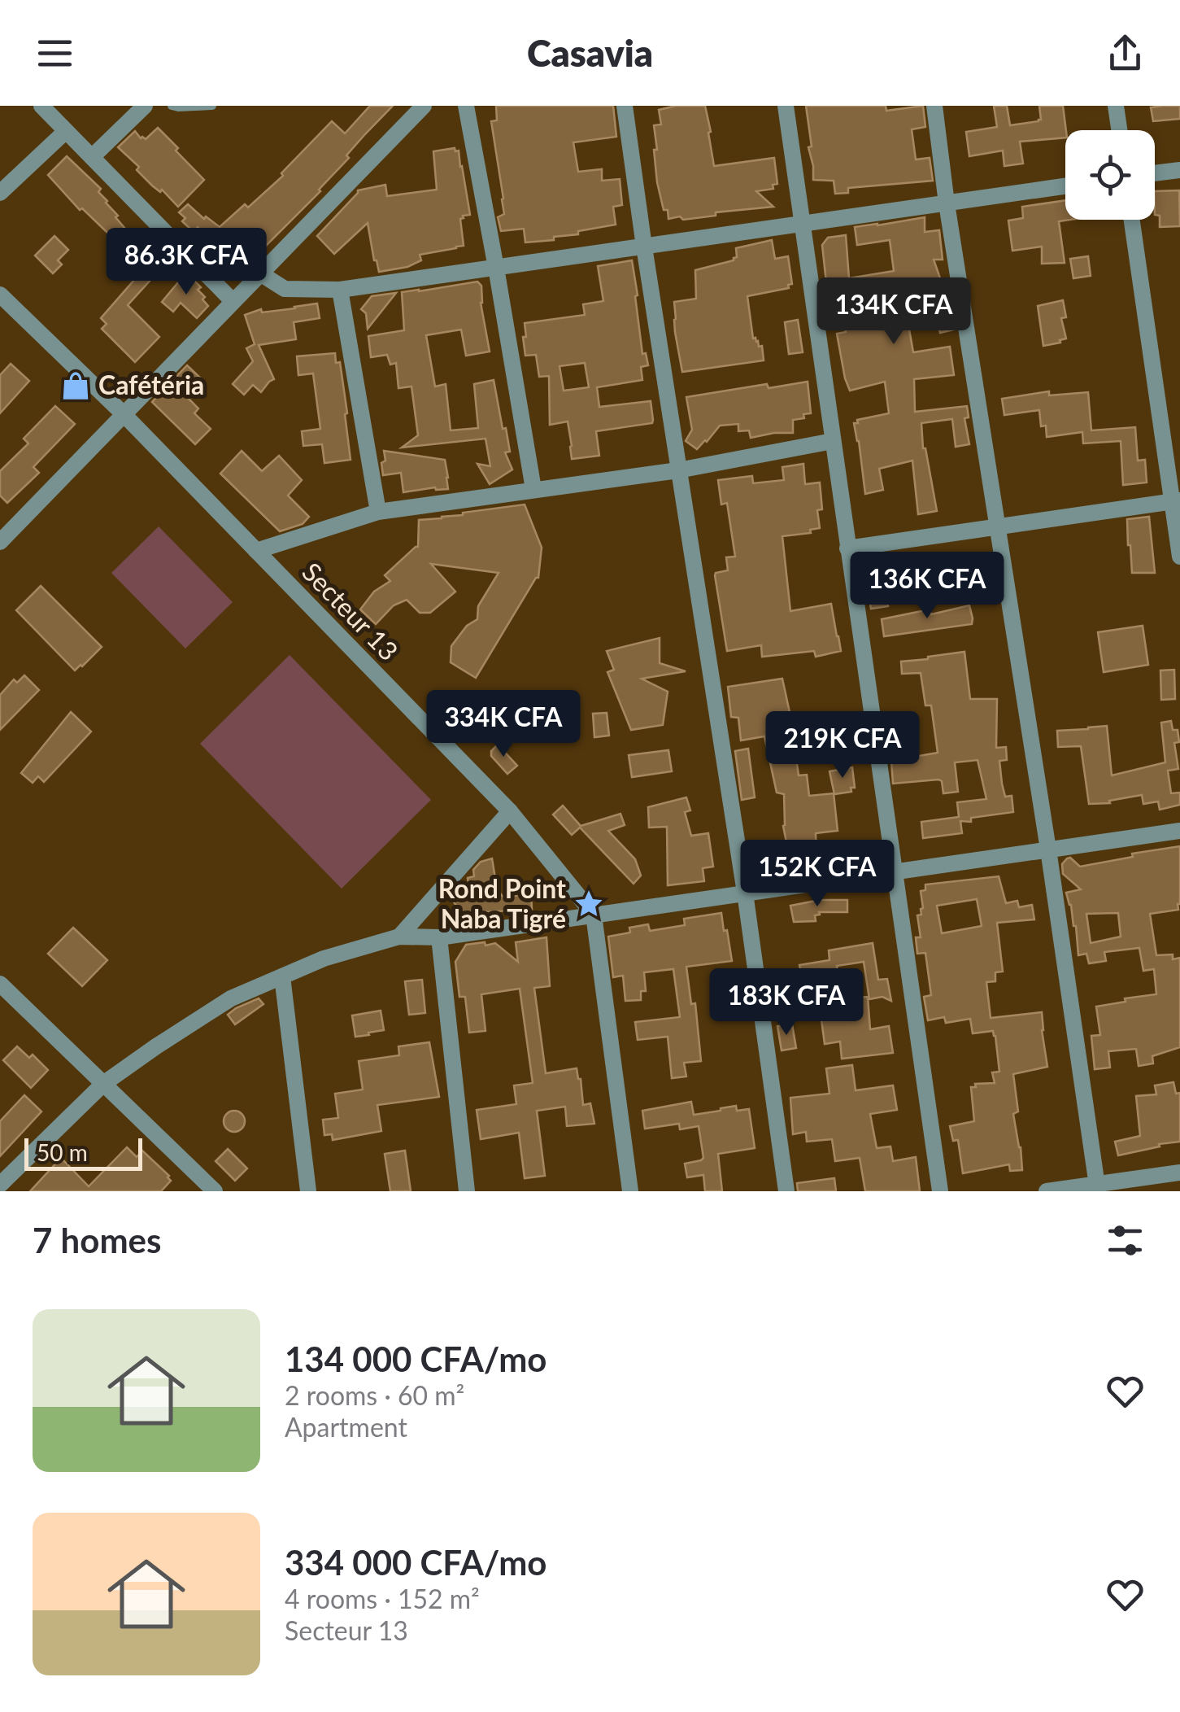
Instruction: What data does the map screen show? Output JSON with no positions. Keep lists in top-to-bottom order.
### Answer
{
  "streets": {
    "street": ["Secteur 13"]
  },
  "places": {
    "shop": ["Cafétéria"],
    "place": ["Rond Point Naba Tigré"]
  },
  "scale_bar": "50 m",
  "page": {
    "header": "Casavia",
    "price": [
      "86.3K CFA",
      "134K CFA",
      "136K CFA",
      "334K CFA",
      "219K CFA",
      "152K CFA",
      "183K CFA"
    ],
    "scale": "50 m",
    "heading": "7 homes",
    "list": [
      {
        "name": "134 000 CFA/mo",
        "note": "2 rooms · 60 m² · Apartment"
      },
      {
        "name": "334 000 CFA/mo",
        "note": "4 rooms · 152 m² · Secteur 13"
      }
    ]
  }
}
